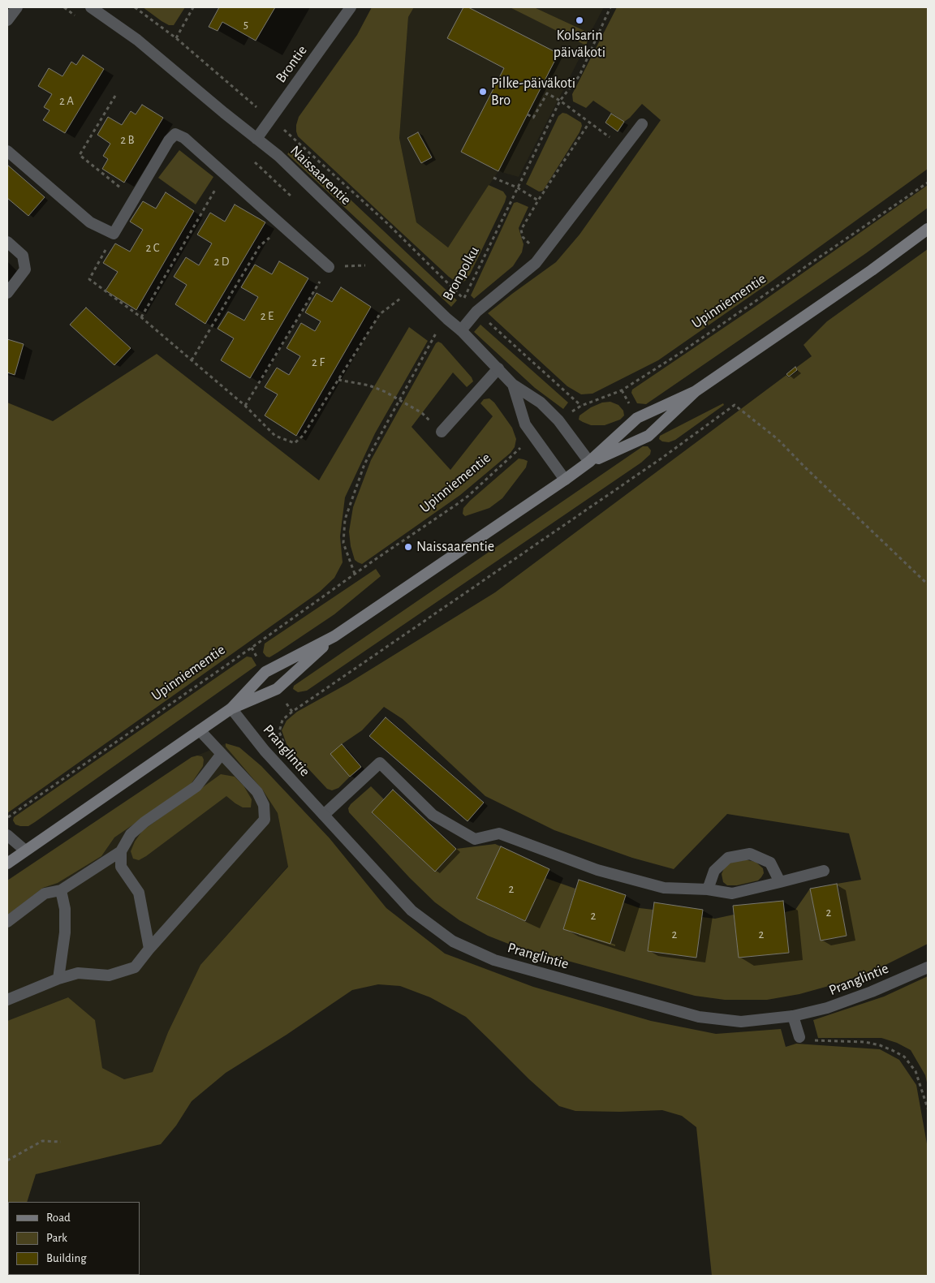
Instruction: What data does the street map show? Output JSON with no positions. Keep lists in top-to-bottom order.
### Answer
{
  "streets": {
    "street": ["Brontie", "Naissaarentie", "Pranglintie"],
    "path": ["Bronpolku", "Upinniementie"]
  },
  "crossings": [
    ["Brontie", "Naissaarentie"],
    ["Naissaarentie", "Bronpolku"],
    ["Naissaarentie", "Upinniementie"],
    ["Bronpolku", "Upinniementie"]
  ],
  "places": ["Kolsarin päiväkoti", "Pilke-päiväkoti Bro", "Naissaarentie"],
  "house_numbers": [
    "5",
    "2 A",
    "2 B",
    "2 C",
    "2 D",
    "2 E",
    "2 F",
    "2",
    "2",
    "2",
    "2",
    "2"
  ],
  "legend": ["Road", "Park", "Building"]
}
